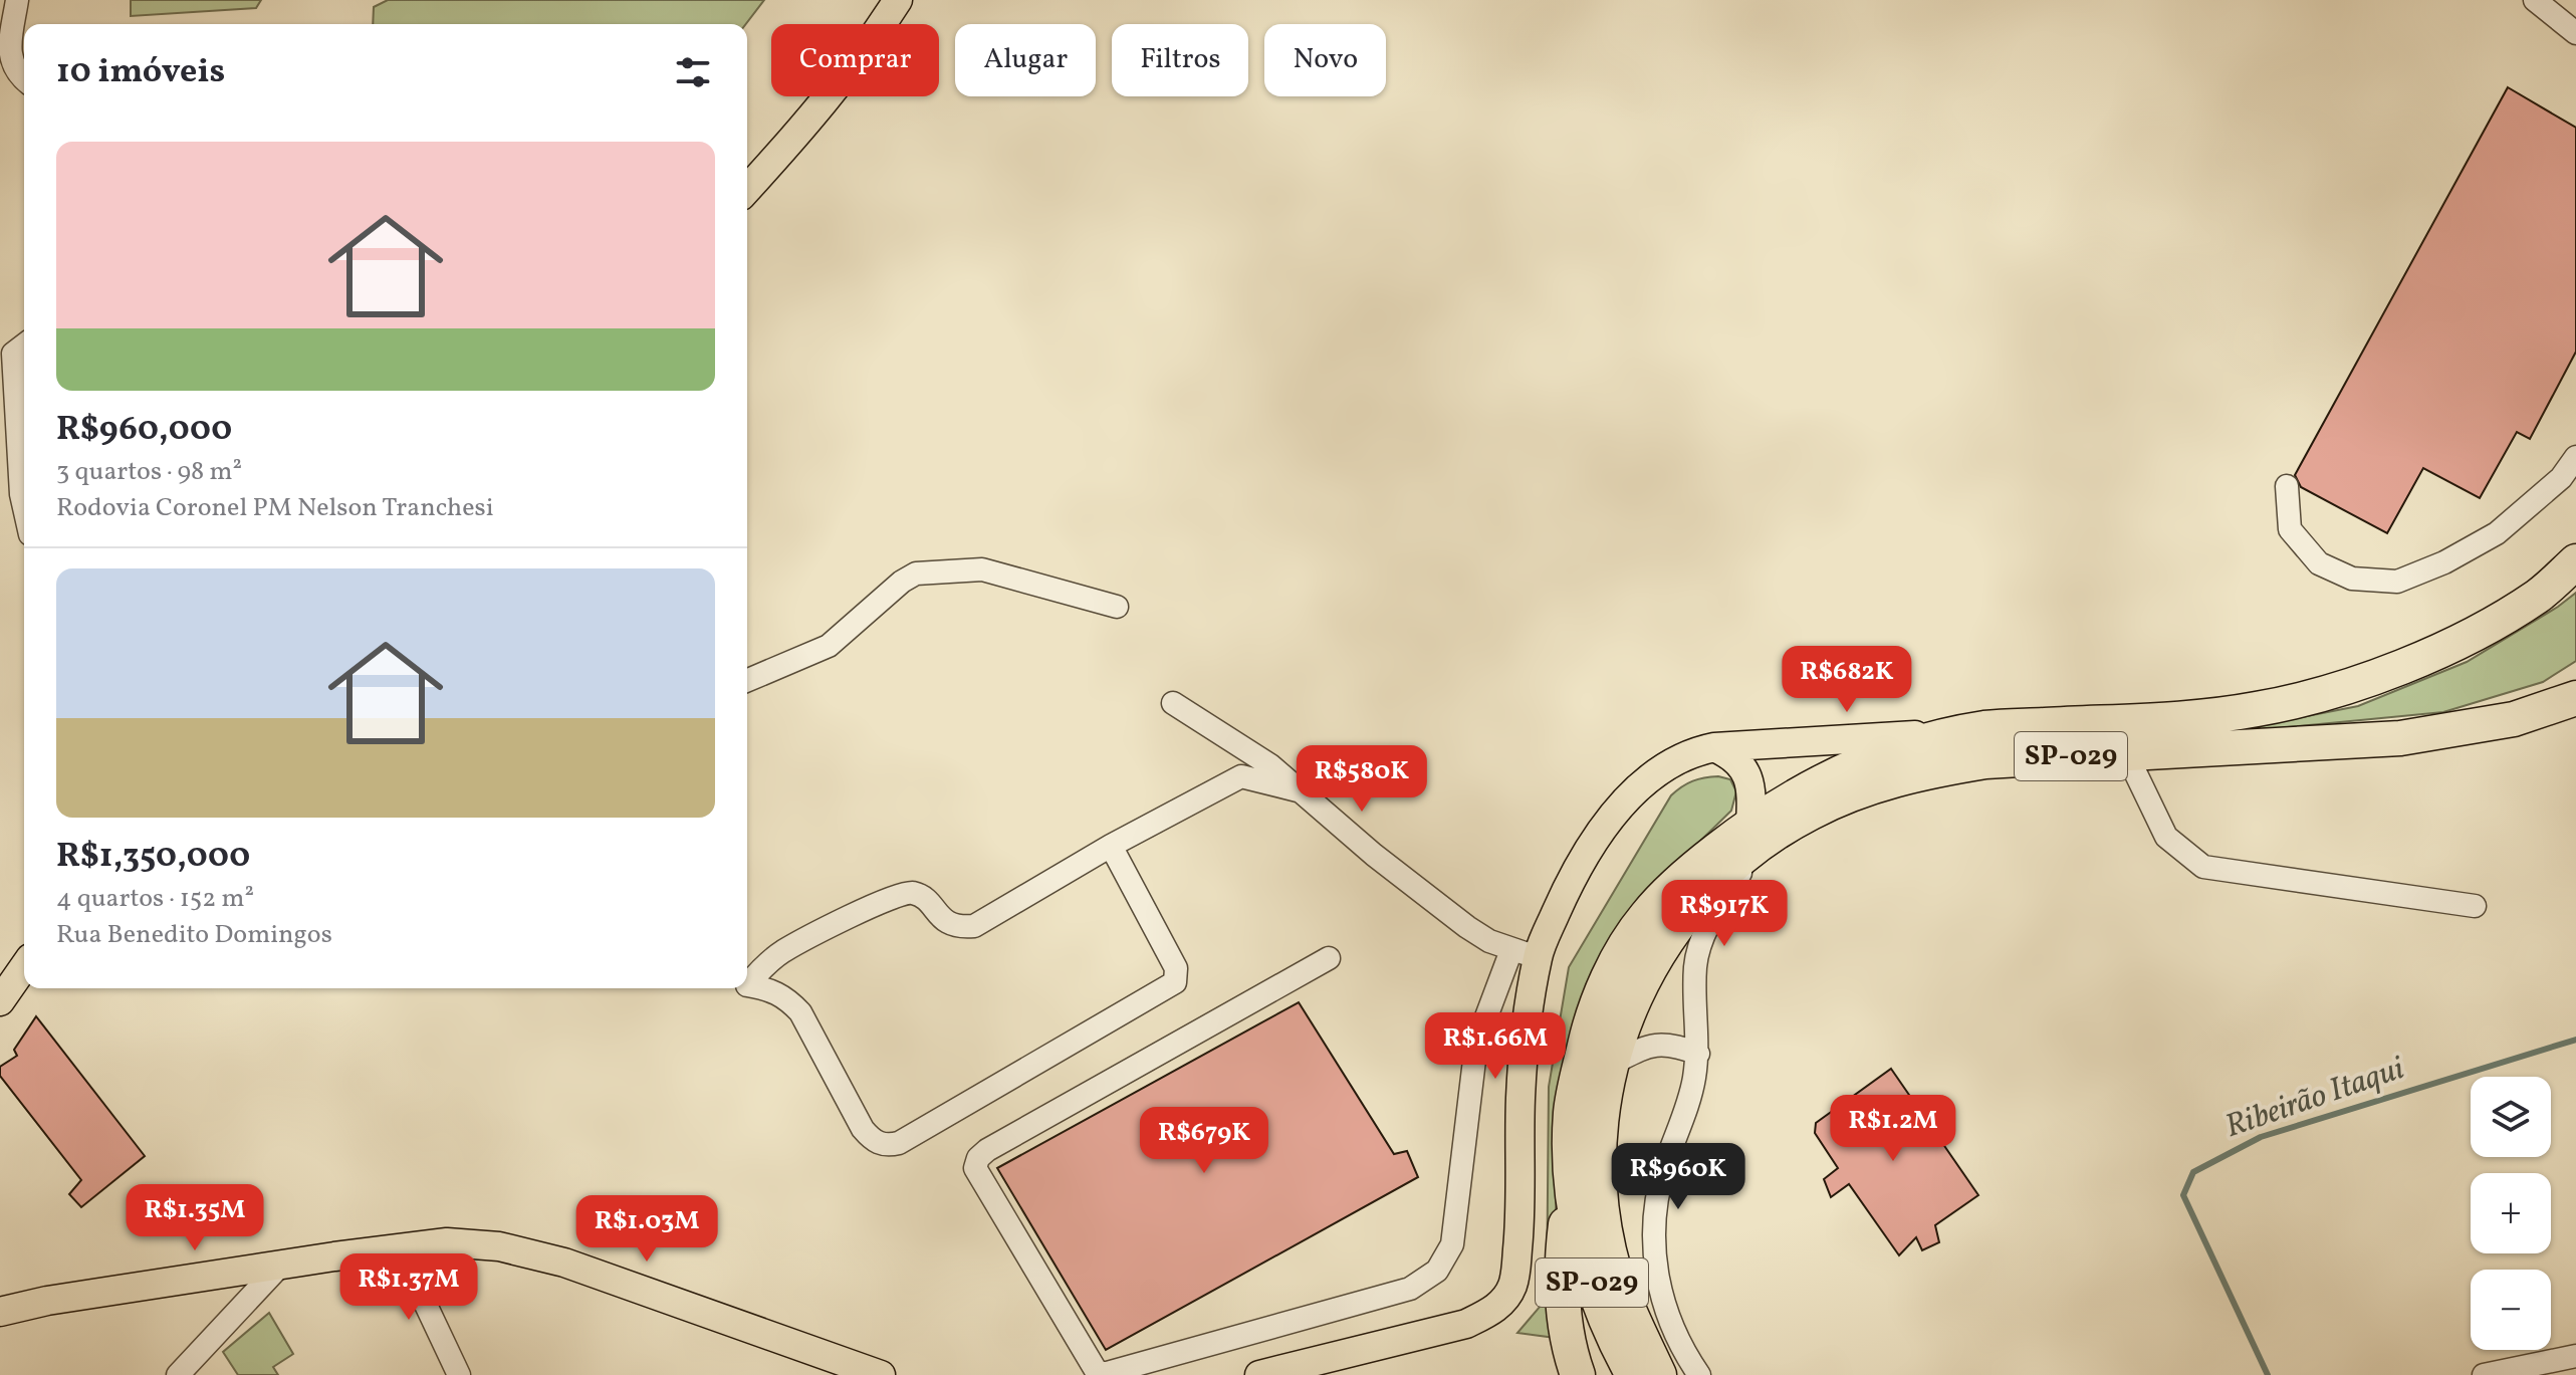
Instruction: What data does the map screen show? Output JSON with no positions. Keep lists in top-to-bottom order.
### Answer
{
  "streets": {
    "highway": ["SP-029"]
  },
  "water": ["Ribeirão Itaqui"],
  "page": {
    "chip": [
      "Comprar",
      "Alugar",
      "Filtros",
      "Novo"
    ],
    "heading": "10 imóveis",
    "list": [
      {
        "name": "R$960,000",
        "note": "3 quartos · 98 m² · Rodovia Coronel PM Nelson Tranchesi"
      },
      {
        "name": "R$1,350,000",
        "note": "4 quartos · 152 m² · Rua Benedito Domingos"
      }
    ],
    "price": [
      "R$682K",
      "R$580K",
      "R$917K",
      "R$1.66M",
      "R$1.2M",
      "R$679K",
      "R$960K",
      "R$1.35M",
      "R$1.03M",
      "R$1.37M"
    ],
    "map_buttons": ["+", "−"]
  }
}
